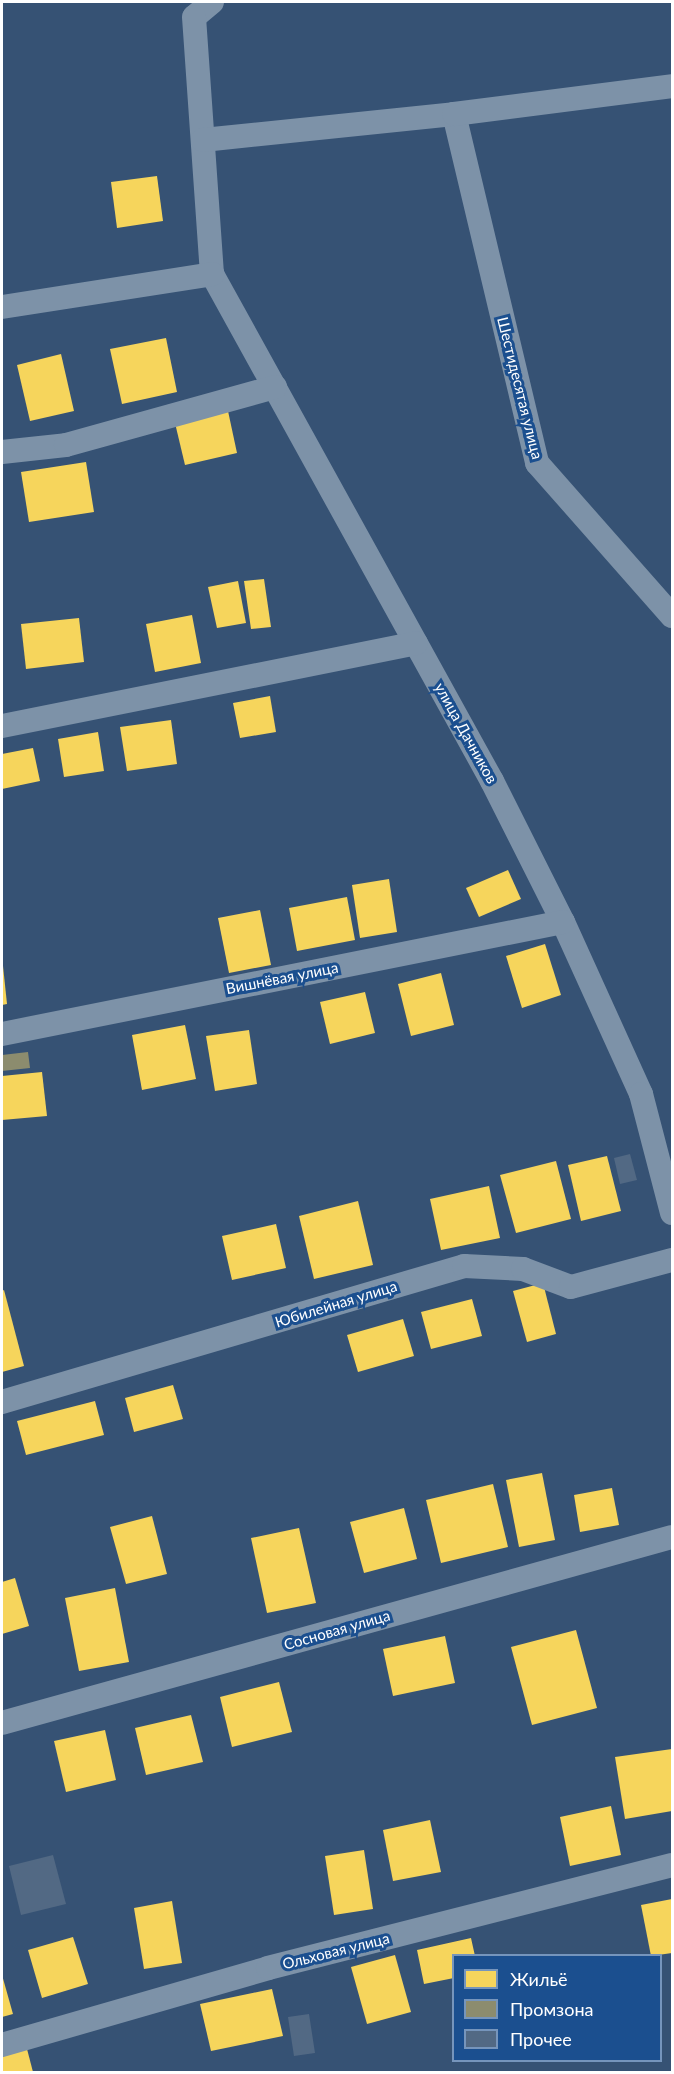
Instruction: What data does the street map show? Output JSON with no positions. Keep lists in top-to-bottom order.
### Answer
{
  "streets": {
    "street": [
      "Шестидесятая улица",
      "улица Дачников",
      "Вишнёвая улица",
      "Юбилейная улица",
      "Сосновая улица",
      "Ольховая улица"
    ]
  },
  "crossings": [
    ["улица Дачников", "Вишнёвая улица"]
  ],
  "legend": ["Жильё", "Промзона", "Прочее"]
}
